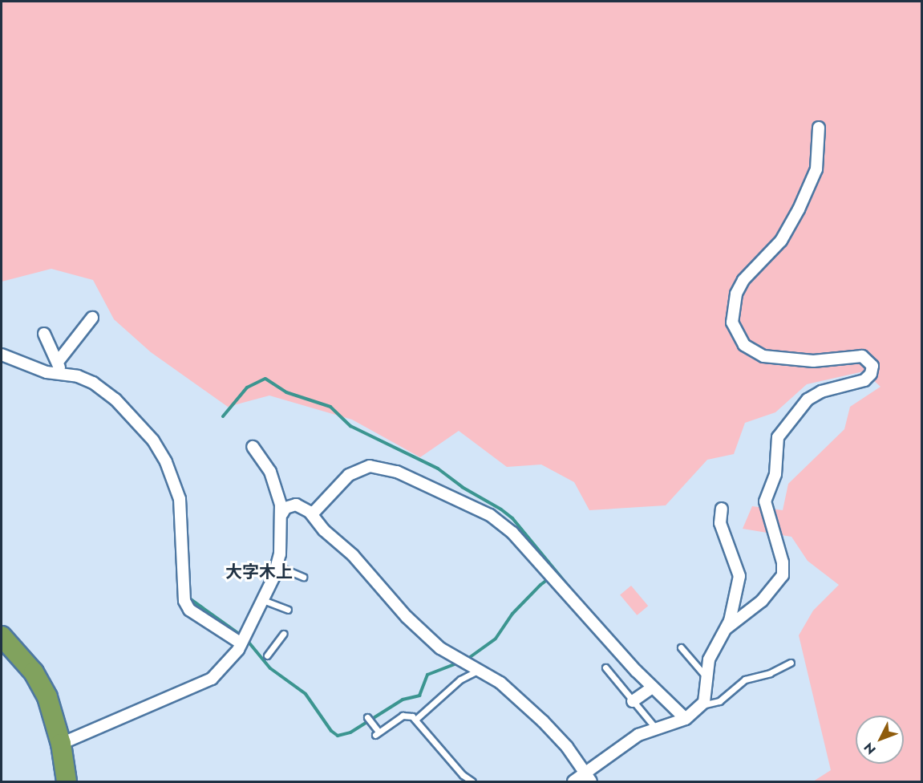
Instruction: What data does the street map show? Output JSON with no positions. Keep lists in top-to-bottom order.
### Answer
{
  "districts": ["大字木上"],
  "north": "bottom left"
}
